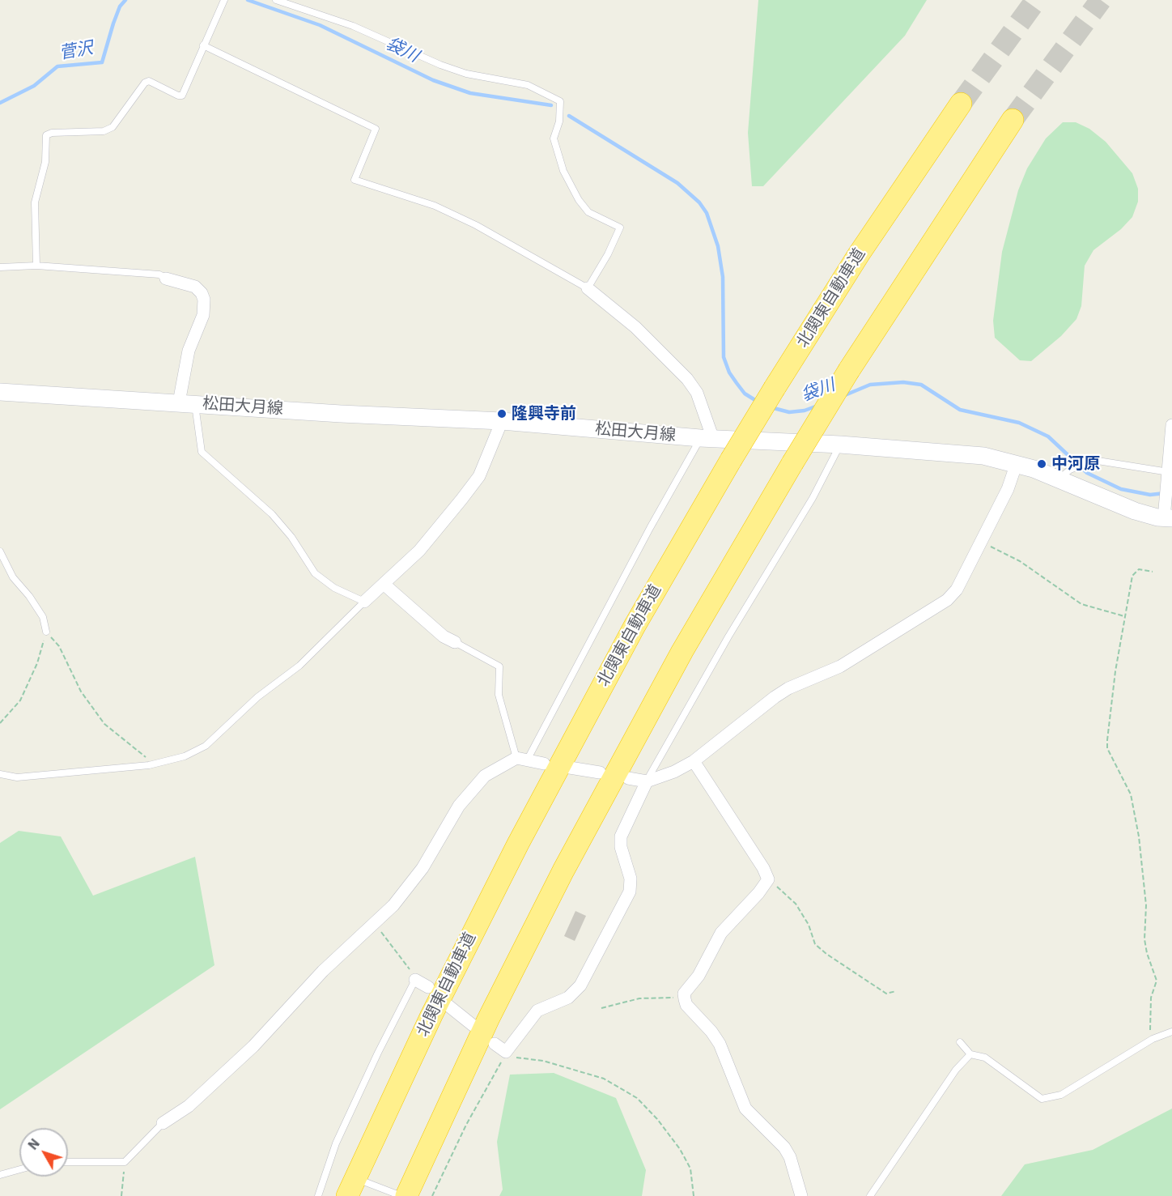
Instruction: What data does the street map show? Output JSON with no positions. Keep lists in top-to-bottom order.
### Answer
{
  "streets": {
    "highway": ["北関東自動車道"],
    "main road": ["松田大月線"]
  },
  "water": ["袋川", "菅沢"],
  "places": ["隆興寺前", "中河原"],
  "north": "top left"
}
